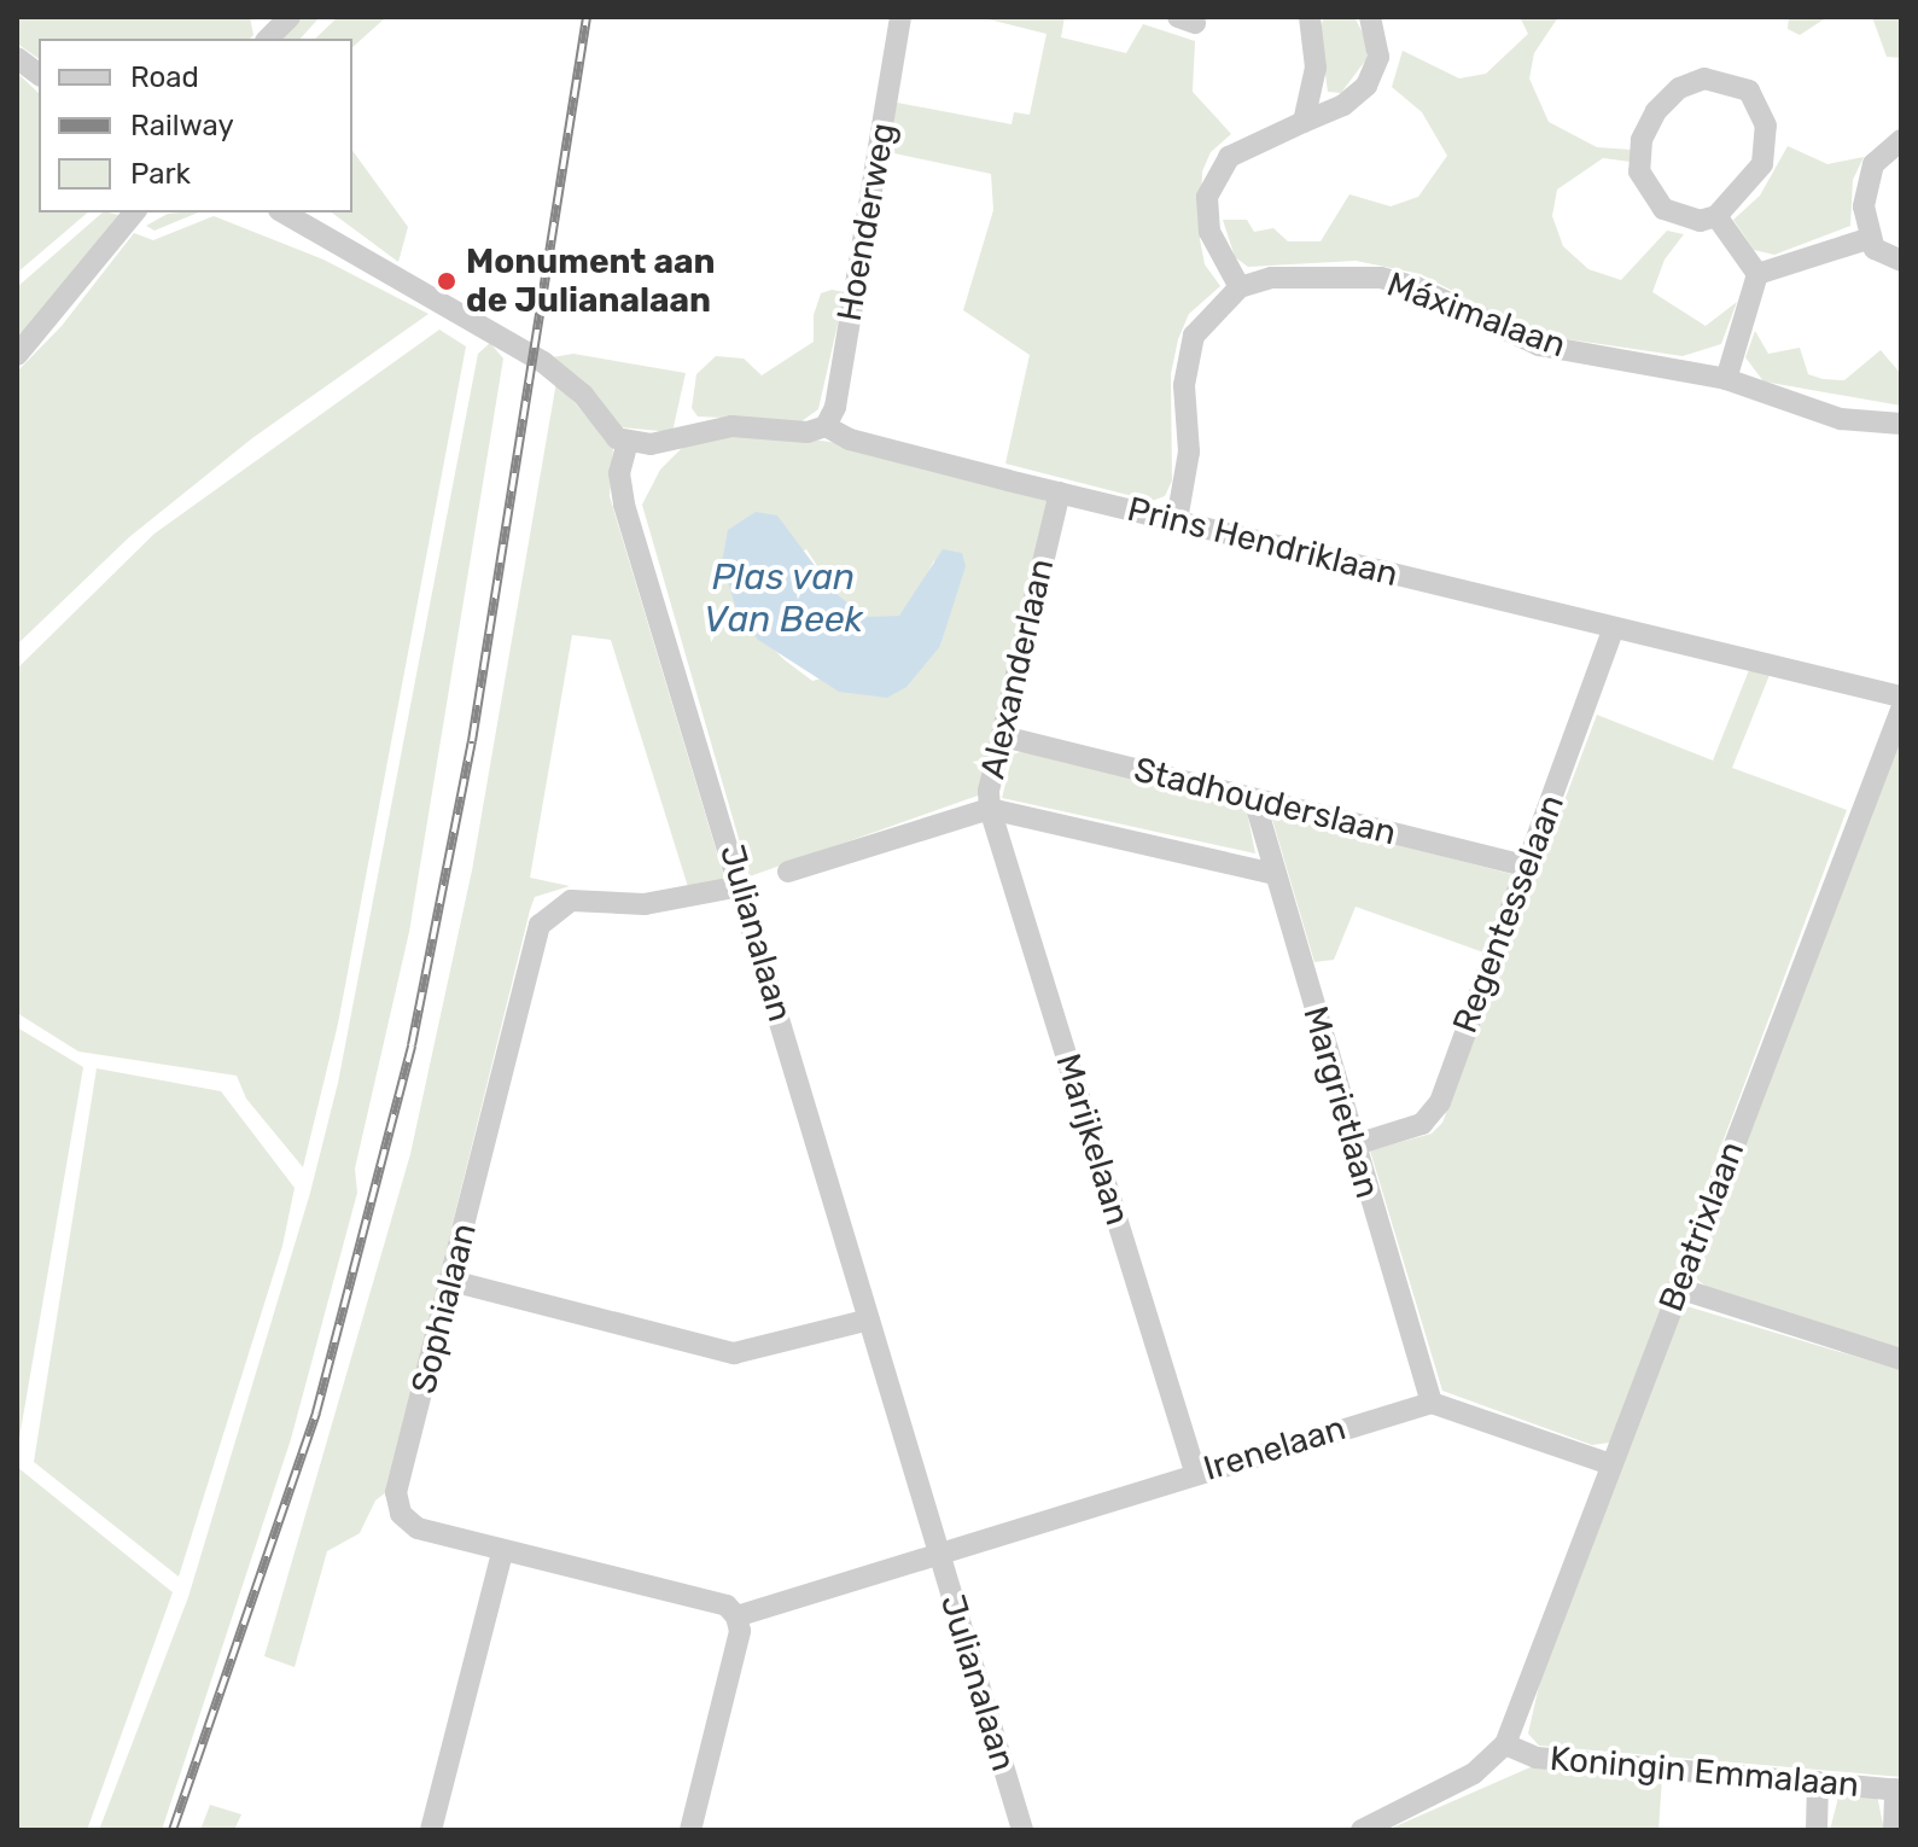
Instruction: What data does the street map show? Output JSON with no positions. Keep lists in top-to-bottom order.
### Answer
{
  "streets": {
    "street": [
      "Hoenderweg",
      "Máximalaan",
      "Prins Hendriklaan",
      "Alexanderlaan",
      "Stadhouderslaan",
      "Regentesselaan",
      "Julianalaan",
      "Margrietlaan",
      "Marijkelaan",
      "Beatrixlaan",
      "Sophialaan",
      "Irenelaan",
      "Koningin Emmalaan"
    ]
  },
  "crossings": [
    ["Hoenderweg", "Prins Hendriklaan"],
    ["Máximalaan", "Prins Hendriklaan"],
    ["Prins Hendriklaan", "Alexanderlaan"],
    ["Prins Hendriklaan", "Regentesselaan"],
    ["Prins Hendriklaan", "Julianalaan"],
    ["Alexanderlaan", "Stadhouderslaan"],
    ["Alexanderlaan", "Marijkelaan"],
    ["Stadhouderslaan", "Regentesselaan"],
    ["Stadhouderslaan", "Margrietlaan"],
    ["Stadhouderslaan", "Marijkelaan"],
    ["Regentesselaan", "Margrietlaan"],
    ["Julianalaan", "Sophialaan"],
    ["Julianalaan", "Irenelaan"],
    ["Margrietlaan", "Irenelaan"],
    ["Marijkelaan", "Irenelaan"],
    ["Beatrixlaan", "Koningin Emmalaan"],
    ["Sophialaan", "Irenelaan"]
  ],
  "water": ["Plas van Van Beek"],
  "places": ["Monument aan de Julianalaan"],
  "legend": ["Road", "Railway", "Park"]
}
